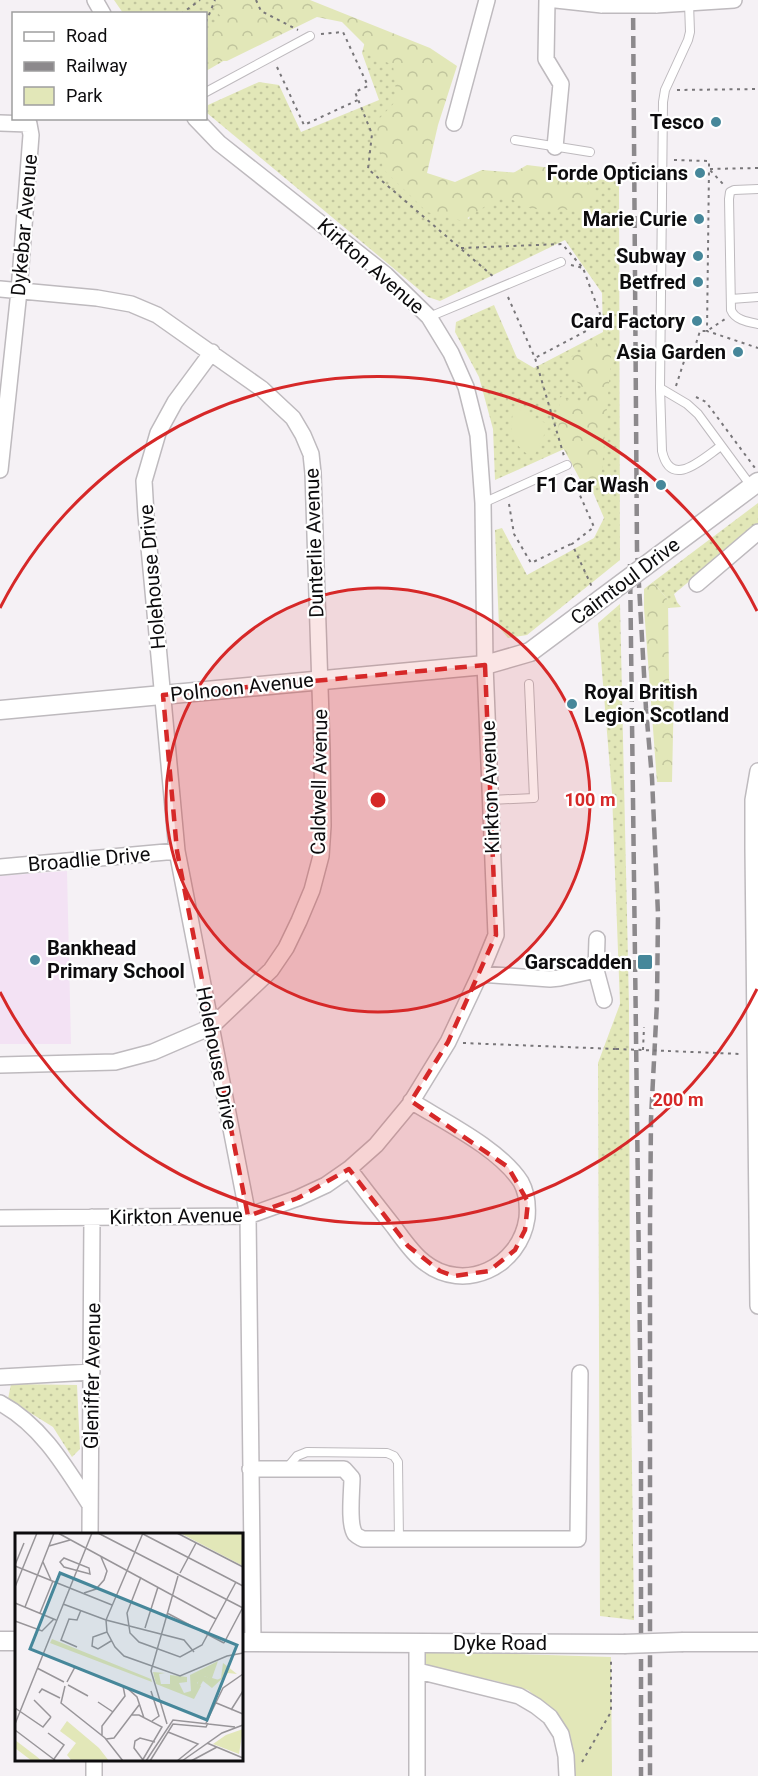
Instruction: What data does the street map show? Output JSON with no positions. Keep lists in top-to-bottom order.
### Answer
{
  "streets": {
    "street": [
      "Dykebar Avenue",
      "Kirkton Avenue",
      "Dunterlie Avenue",
      "Holehouse Drive",
      "Cairntoul Drive",
      "Polnoon Avenue",
      "Caldwell Avenue",
      "Broadlie Drive",
      "Gleniffer Avenue",
      "Dyke Road"
    ]
  },
  "crossings": [
    ["Dykebar Avenue", "Dunterlie Avenue"],
    ["Kirkton Avenue", "Holehouse Drive"],
    ["Kirkton Avenue", "Cairntoul Drive"],
    ["Kirkton Avenue", "Polnoon Avenue"],
    ["Kirkton Avenue", "Gleniffer Avenue"],
    ["Dunterlie Avenue", "Holehouse Drive"],
    ["Dunterlie Avenue", "Polnoon Avenue"],
    ["Dunterlie Avenue", "Caldwell Avenue"],
    ["Holehouse Drive", "Polnoon Avenue"],
    ["Holehouse Drive", "Caldwell Avenue"],
    ["Holehouse Drive", "Broadlie Drive"],
    ["Holehouse Drive", "Dyke Road"],
    ["Cairntoul Drive", "Polnoon Avenue"],
    ["Polnoon Avenue", "Caldwell Avenue"]
  ],
  "places": {
    "other": [
      "Tesco",
      "Forde Opticians",
      "Marie Curie",
      "Subway",
      "Betfred",
      "Card Factory",
      "Asia Garden",
      "F1 Car Wash",
      "Royal British Legion Scotland",
      "Bankhead Primary School"
    ],
    "transit": ["Garscadden"]
  },
  "legend": ["Road", "Railway", "Park"],
  "rings": ["100 m", "200 m"]
}
